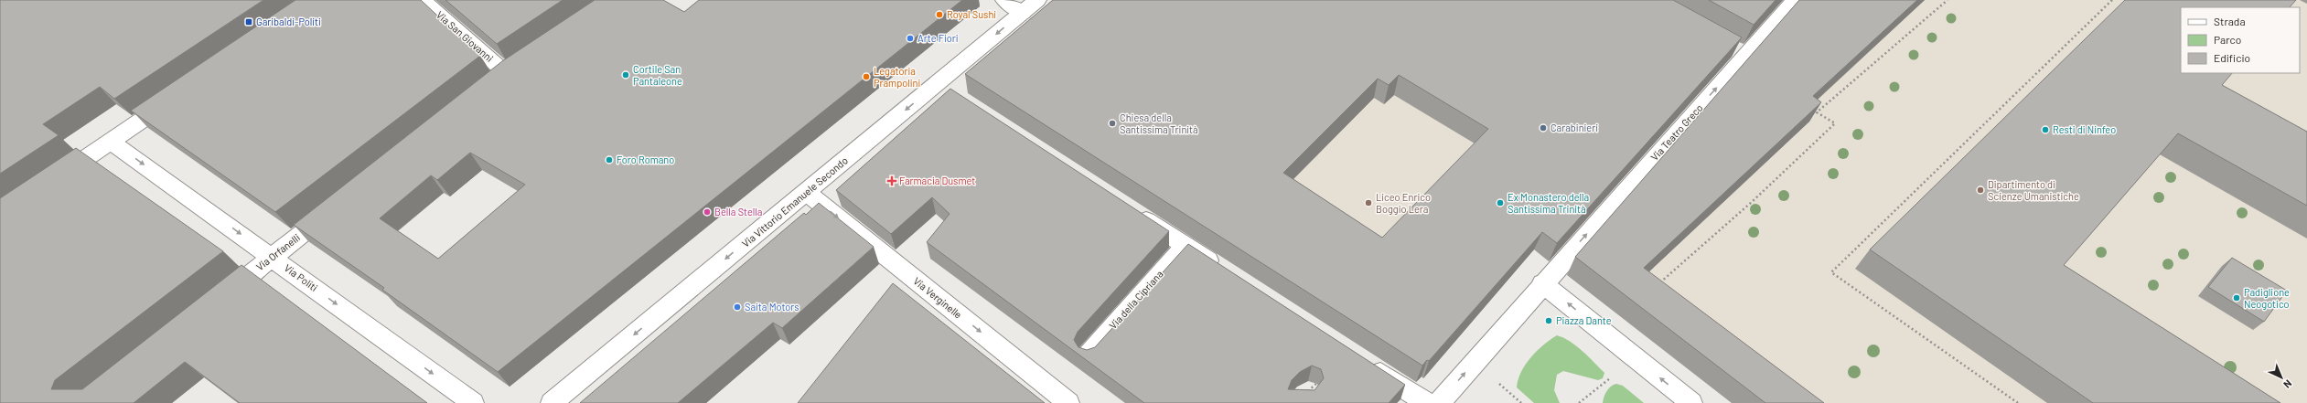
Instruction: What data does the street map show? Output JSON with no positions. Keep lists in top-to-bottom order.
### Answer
{
  "streets": {
    "street": [
      "Via San Giovanni",
      "Via Teatro Greco",
      "Via Vittorio Emanuele Secondo",
      "Via Orfanelli",
      "Via Politi",
      "Via Verginelle",
      "Via della Cipriana"
    ]
  },
  "crossings": [
    ["Via Vittorio Emanuele Secondo", "Via Verginelle"],
    ["Via Orfanelli", "Via Politi"]
  ],
  "one_way": [
    "Via Teatro Greco",
    "Via Vittorio Emanuele Secondo",
    "Via Politi",
    "Via Verginelle"
  ],
  "places": {
    "other": [
      "Royal Sushi",
      "Arte Fiori",
      "Cortile San Pantaleone",
      "Legatoria Prampolini",
      "Chiesa della Santissima Trinità",
      "Carabinieri",
      "Resti di Ninfeo",
      "Foro Romano",
      "Dipartimento di Scienze Umanistiche",
      "Liceo Enrico Boggio Lera",
      "Ex Monastero della Santissima Trinità",
      "Bella Stella",
      "Padiglione Neogotico",
      "Saita Motors",
      "Piazza Dante"
    ],
    "transit": ["Garibaldi-Politi"],
    "health": ["Farmacia Dusmet"]
  },
  "legend": ["Strada", "Parco", "Edificio"],
  "north": "bottom right"
}
